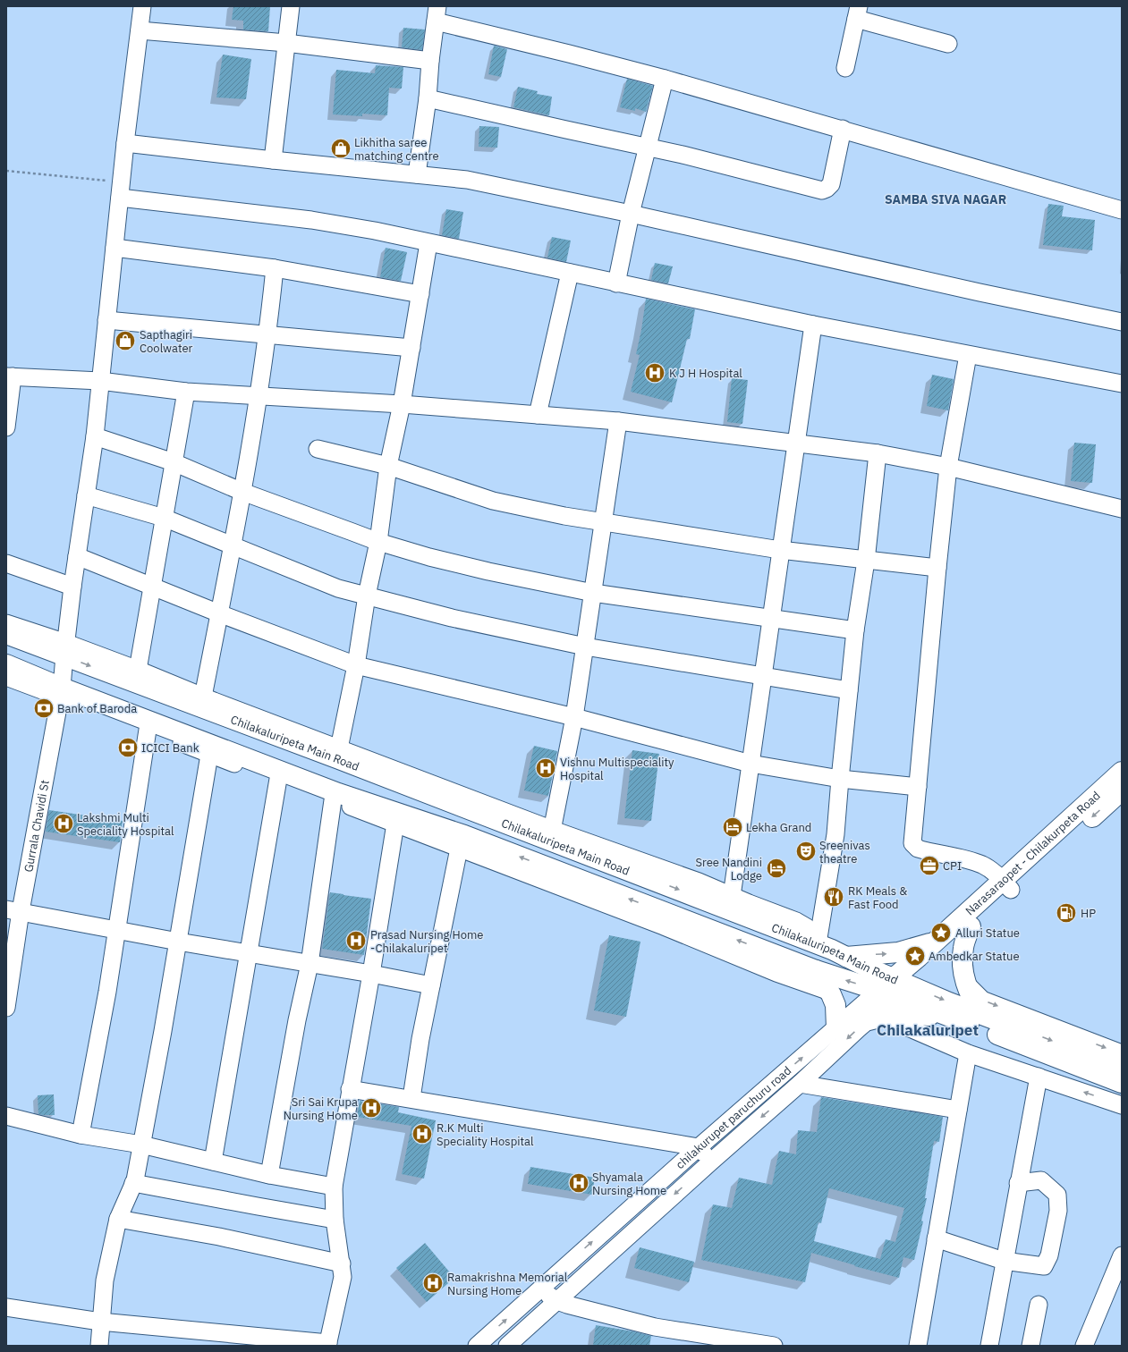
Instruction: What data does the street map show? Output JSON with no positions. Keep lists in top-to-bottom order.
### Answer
{
  "streets": {
    "main road": ["Chilakaluripeta Main Road", "Narasaraopet - Chilakurpeta Road"],
    "street": ["Gurrala Chavidi St", "chilakurupet paruchuru road"]
  },
  "crossings": [
    ["Chilakaluripeta Main Road", "Gurrala Chavidi St"],
    ["Chilakaluripeta Main Road", "Narasaraopet - Chilakurpeta Road"],
    ["Chilakaluripeta Main Road", "chilakurupet paruchuru road"],
    ["Narasaraopet - Chilakurpeta Road", "chilakurupet paruchuru road"]
  ],
  "districts": ["SAMBA SIVA NAGAR", "Chilakaluripet"],
  "places": {
    "shop": ["Likhitha saree matching centre", "Sapthagiri Coolwater"],
    "hospital": [
      "K J H Hospital",
      "Vishnu Multispeciality Hospital",
      "Lakshmi Multi Speciality Hospital",
      "Prasad Nursing Home -Chilakaluripet",
      "Sri Sai Krupa Nursing Home",
      "R.K Multi Speciality Hospital",
      "Shyamala Nursing Home",
      "Ramakrishna Memorial Nursing Home"
    ],
    "bank": ["Bank of Baroda", "ICICI Bank"],
    "hotel": ["Lekha Grand", "Sree Nandini Lodge"],
    "theatre": ["Sreenivas theatre"],
    "office": ["CPI"],
    "restaurant": ["RK Meals & Fast Food"],
    "fuel station": ["HP"],
    "place": ["Alluri Statue", "Ambedkar Statue"]
  }
}
